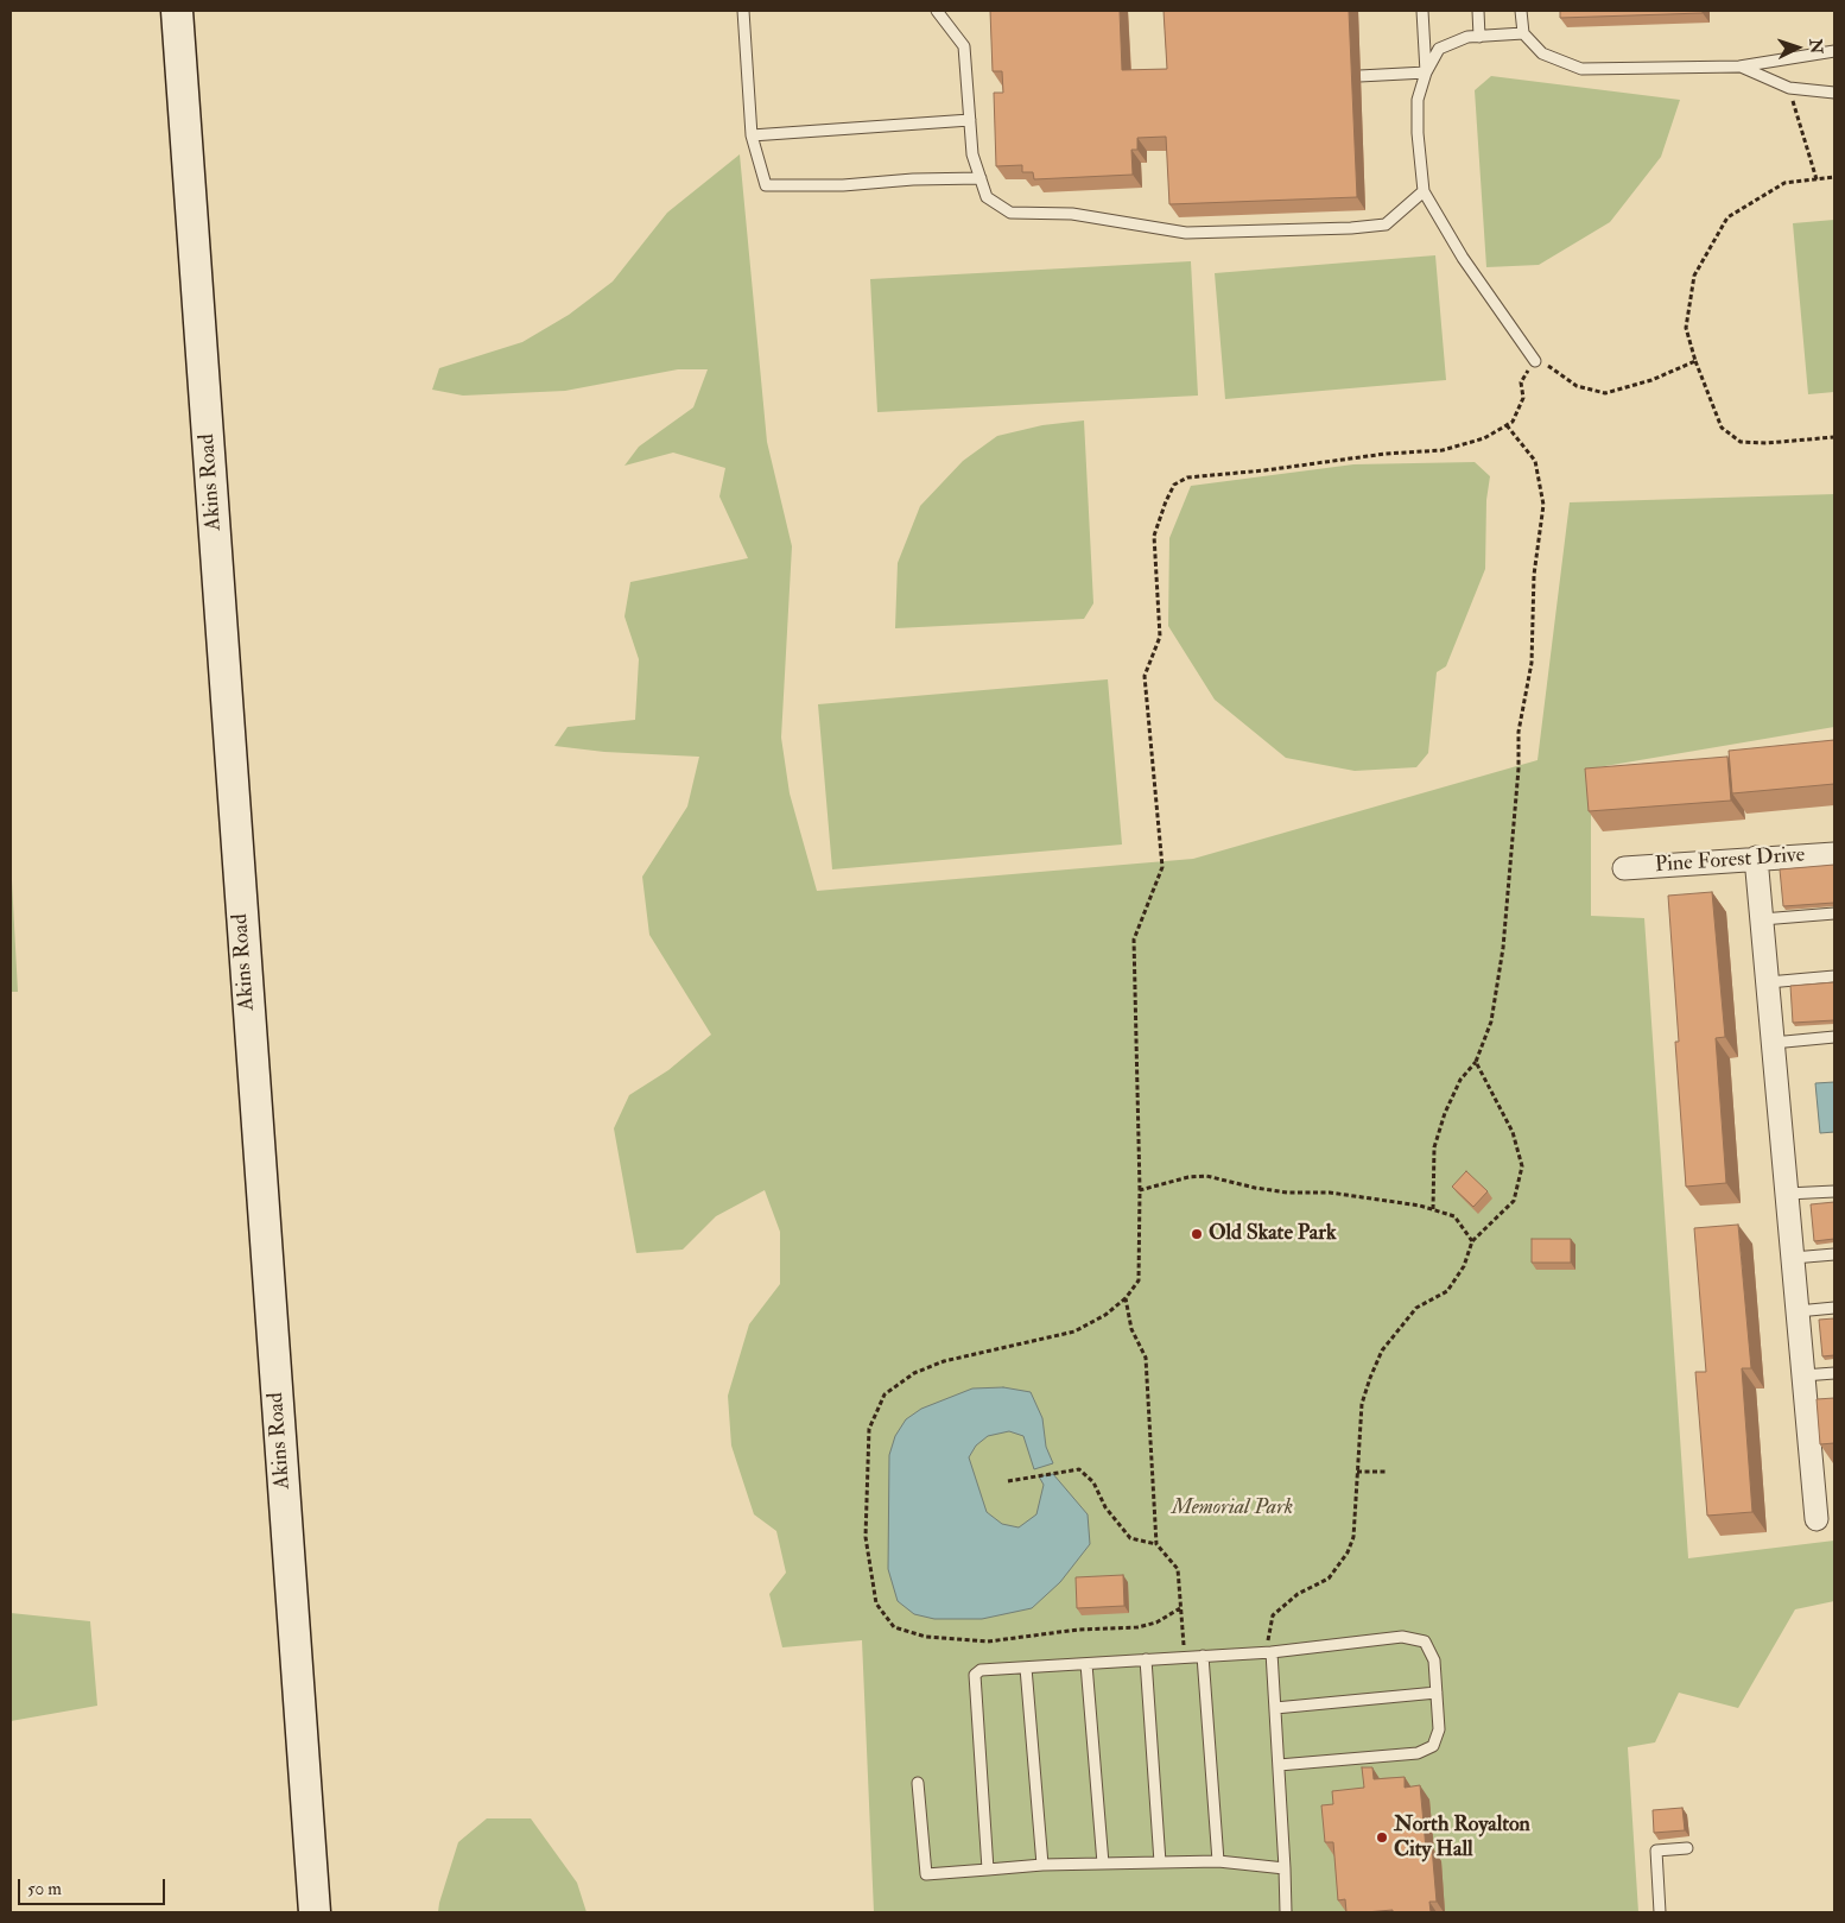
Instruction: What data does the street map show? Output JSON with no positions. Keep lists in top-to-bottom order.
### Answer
{
  "streets": {
    "street": ["Akins Road", "Pine Forest Drive"]
  },
  "parks": ["Memorial Park"],
  "places": ["Old Skate Park", "North Royalton City Hall"],
  "scale_bar": "50 m",
  "north": "right"
}
